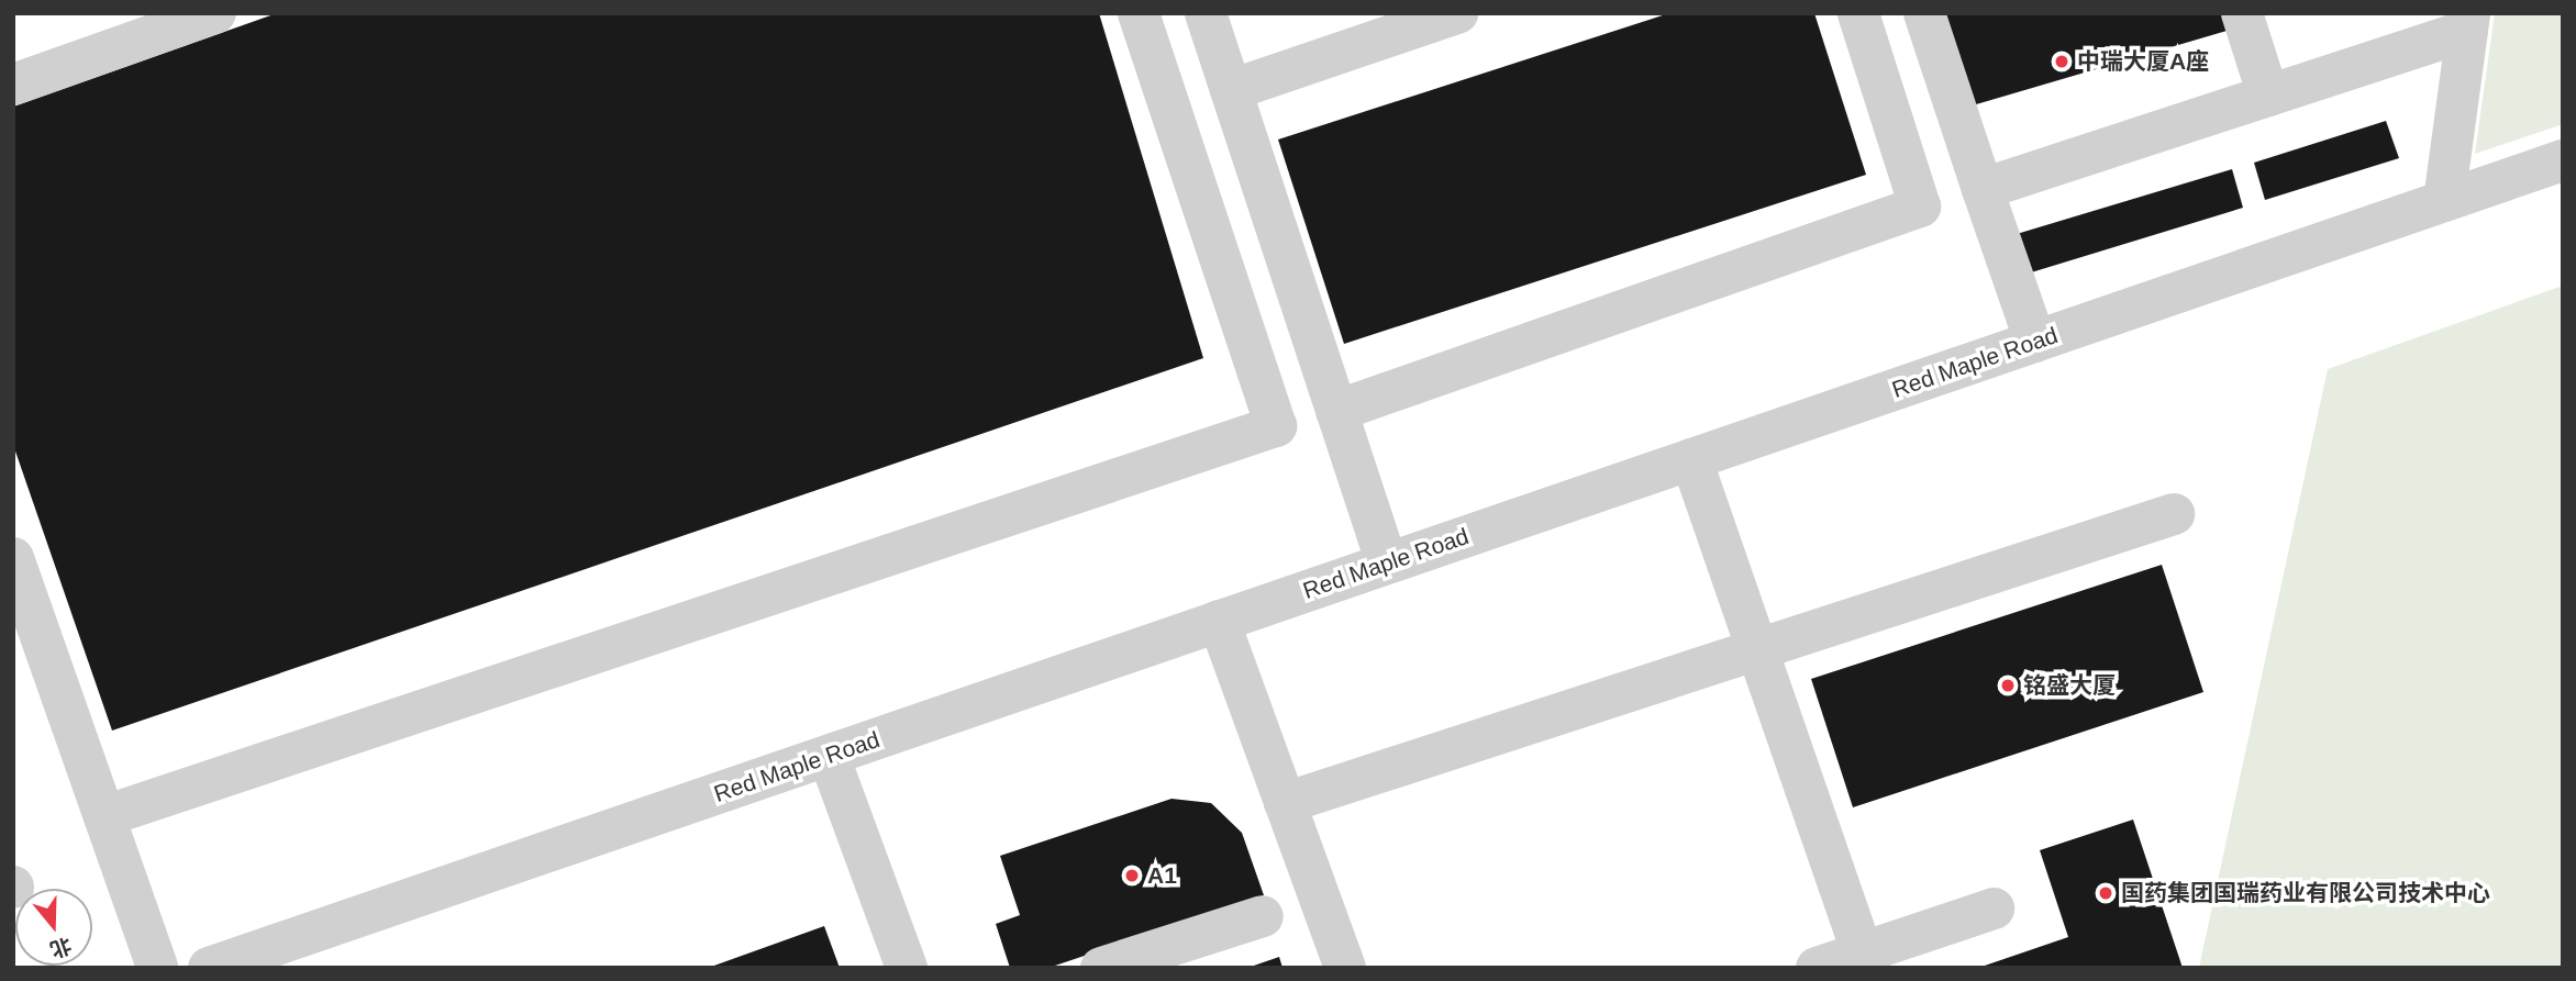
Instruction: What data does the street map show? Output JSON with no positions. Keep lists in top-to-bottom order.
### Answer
{
  "streets": {
    "street": ["Red Maple Road"]
  },
  "places": [
    "中瑞大厦A座",
    "铭盛大厦",
    "A1",
    "国药集团国瑞药业有限公司技术中心"
  ],
  "north": "bottom"
}
